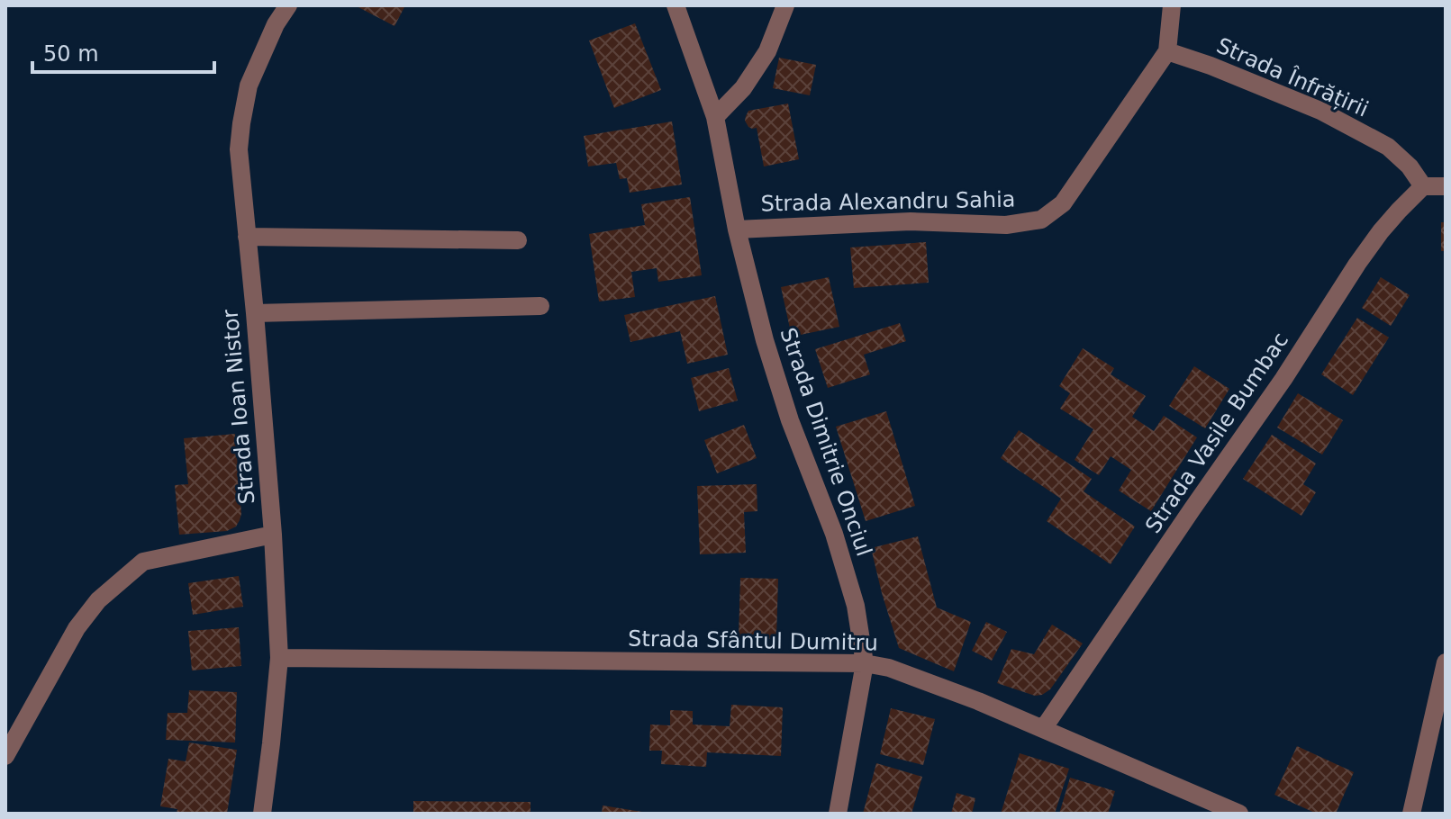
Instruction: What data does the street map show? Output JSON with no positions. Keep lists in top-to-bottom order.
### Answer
{
  "streets": {
    "street": [
      "Strada Înfrățirii",
      "Strada Alexandru Sahia",
      "Strada Ioan Nistor",
      "Strada Vasile Bumbac",
      "Strada Dimitrie Onciul",
      "Strada Sfântul Dumitru"
    ]
  },
  "crossings": [
    ["Strada Înfrățirii", "Strada Alexandru Sahia"],
    ["Strada Înfrățirii", "Strada Vasile Bumbac"],
    ["Strada Alexandru Sahia", "Strada Dimitrie Onciul"],
    ["Strada Ioan Nistor", "Strada Sfântul Dumitru"],
    ["Strada Vasile Bumbac", "Strada Sfântul Dumitru"],
    ["Strada Dimitrie Onciul", "Strada Sfântul Dumitru"]
  ],
  "scale_bar": "50 m"
}
